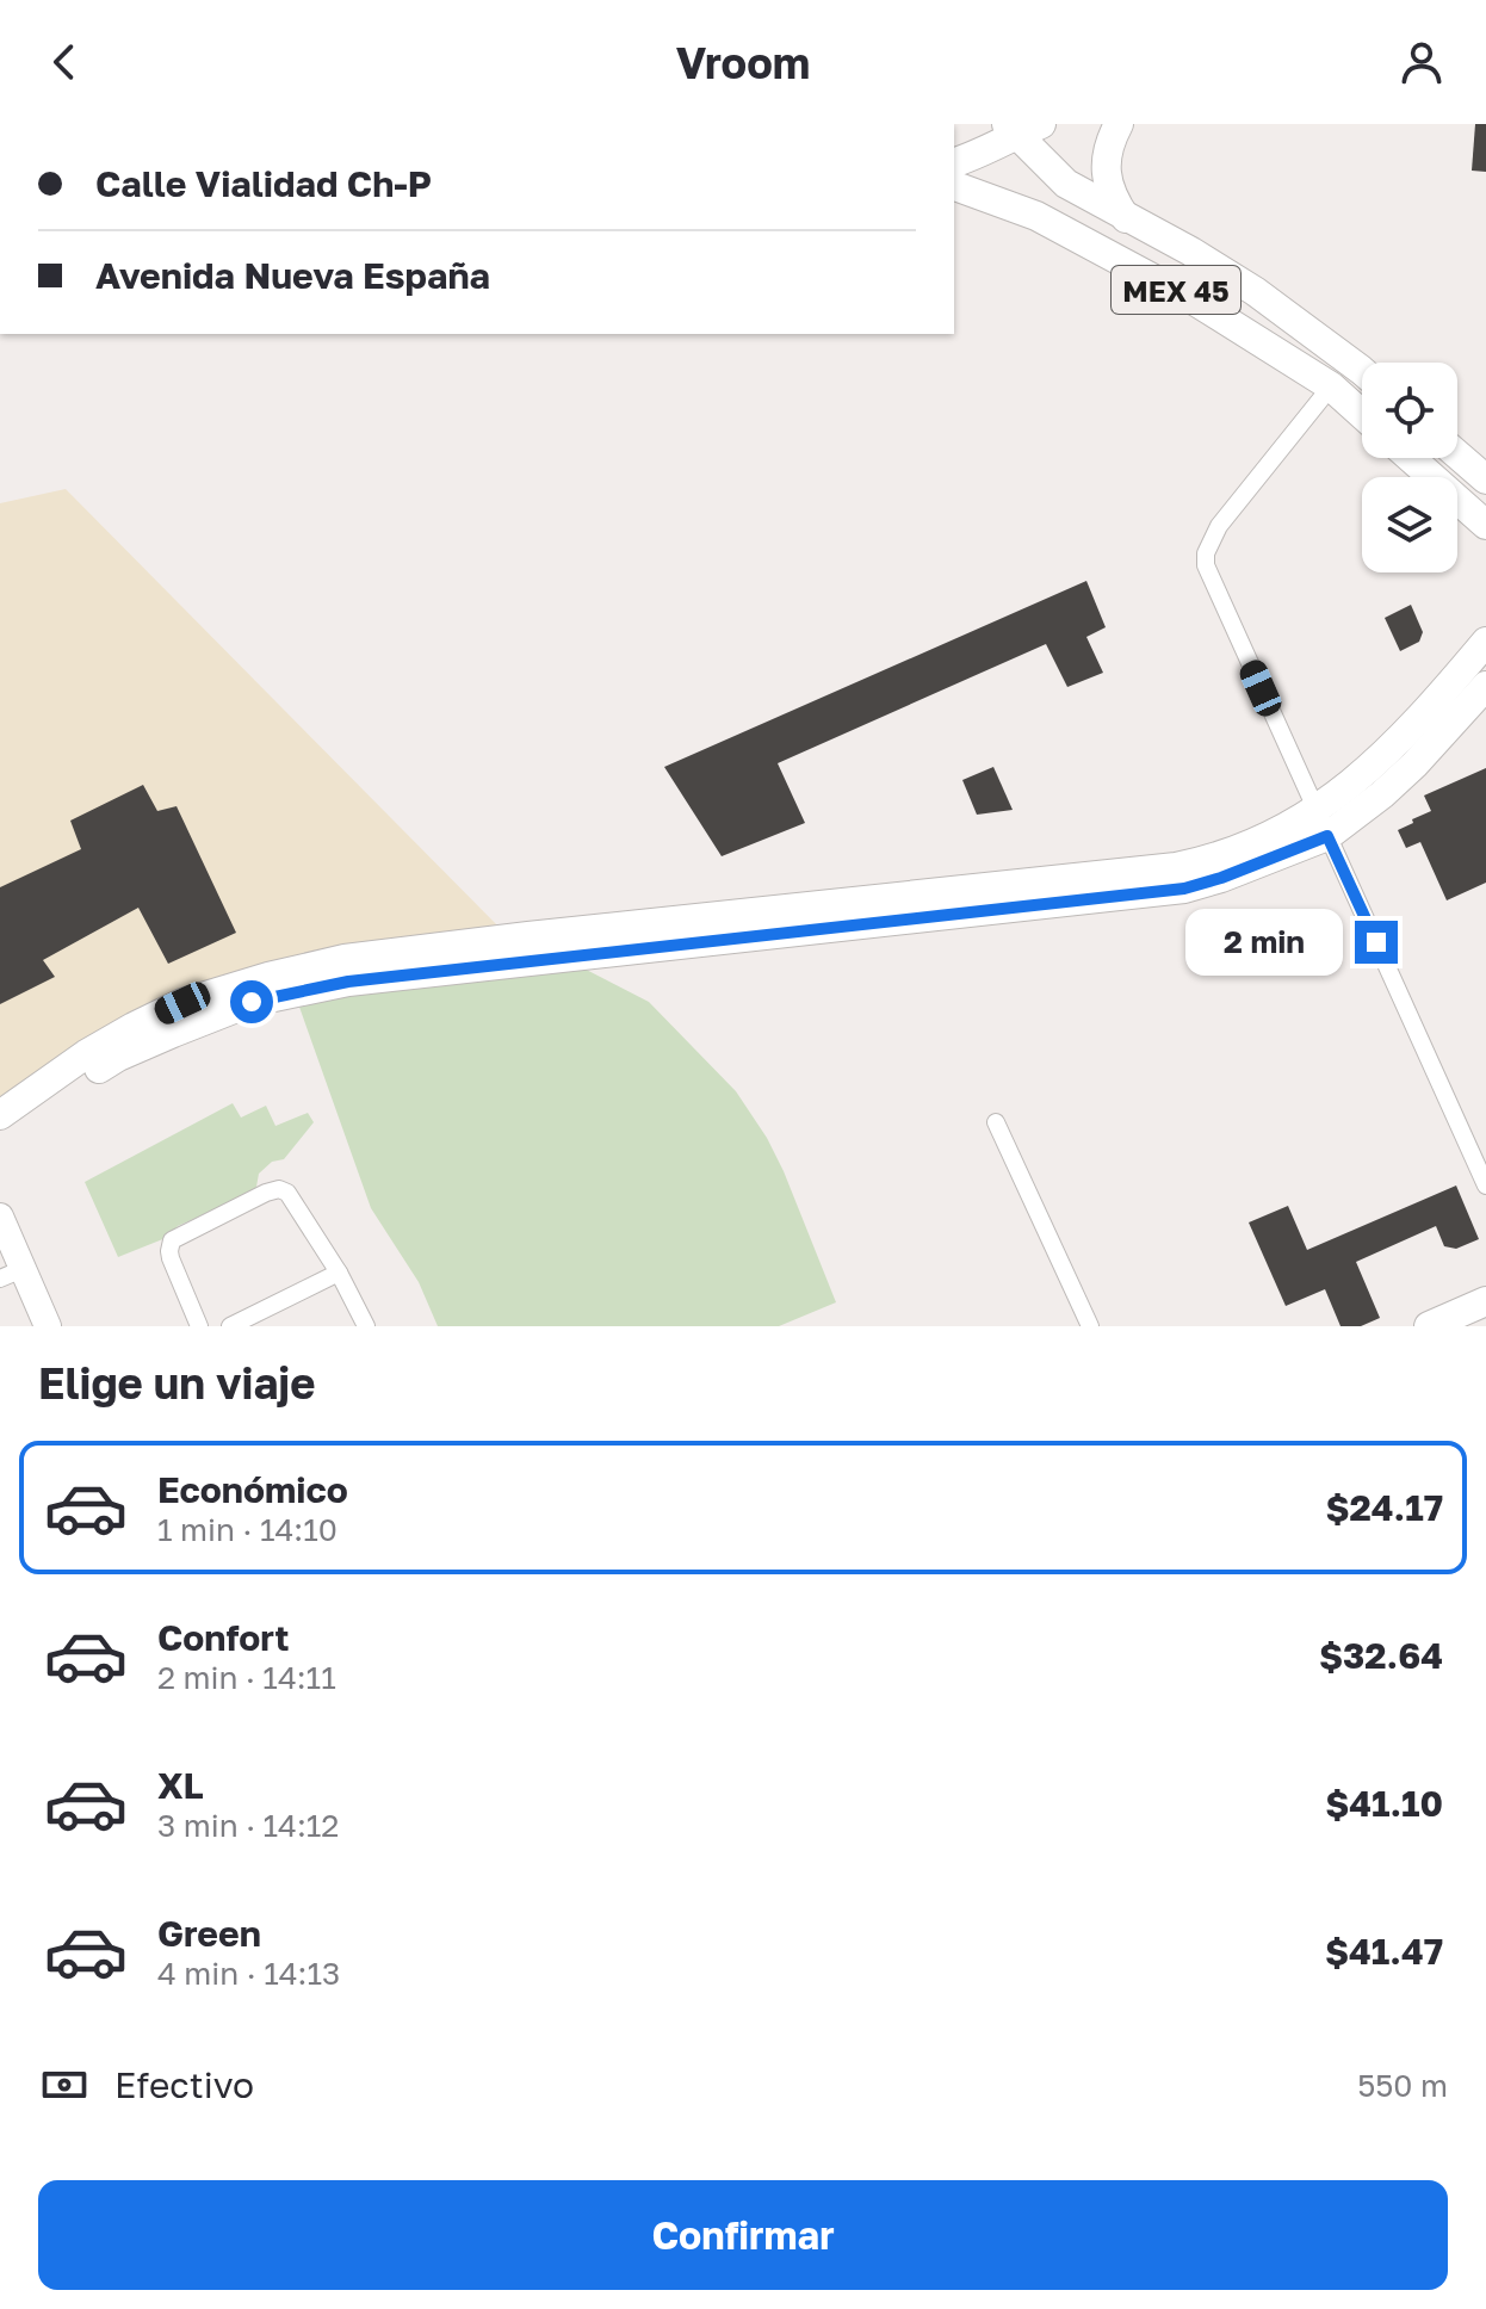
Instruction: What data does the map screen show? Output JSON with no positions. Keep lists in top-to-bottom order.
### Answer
{
  "streets": {
    "main road": ["MEX 45"]
  },
  "page": {
    "header": "Vroom",
    "banner": ["Calle Vialidad Ch-P", "Avenida Nueva España"],
    "bubble": "2 min",
    "heading": "Elige un viaje",
    "list": [
      {
        "name": "Económico",
        "note": "1 min · 14:10",
        "value": "$24.17"
      },
      {
        "name": "Confort",
        "note": "2 min · 14:11",
        "value": "$32.64"
      },
      {
        "name": "XL",
        "note": "3 min · 14:12",
        "value": "$41.10"
      },
      {
        "name": "Green",
        "note": "4 min · 14:13",
        "value": "$41.47"
      }
    ],
    "pay": ["Efectivo", "550 m"],
    "buttons": "Confirmar"
  }
}
